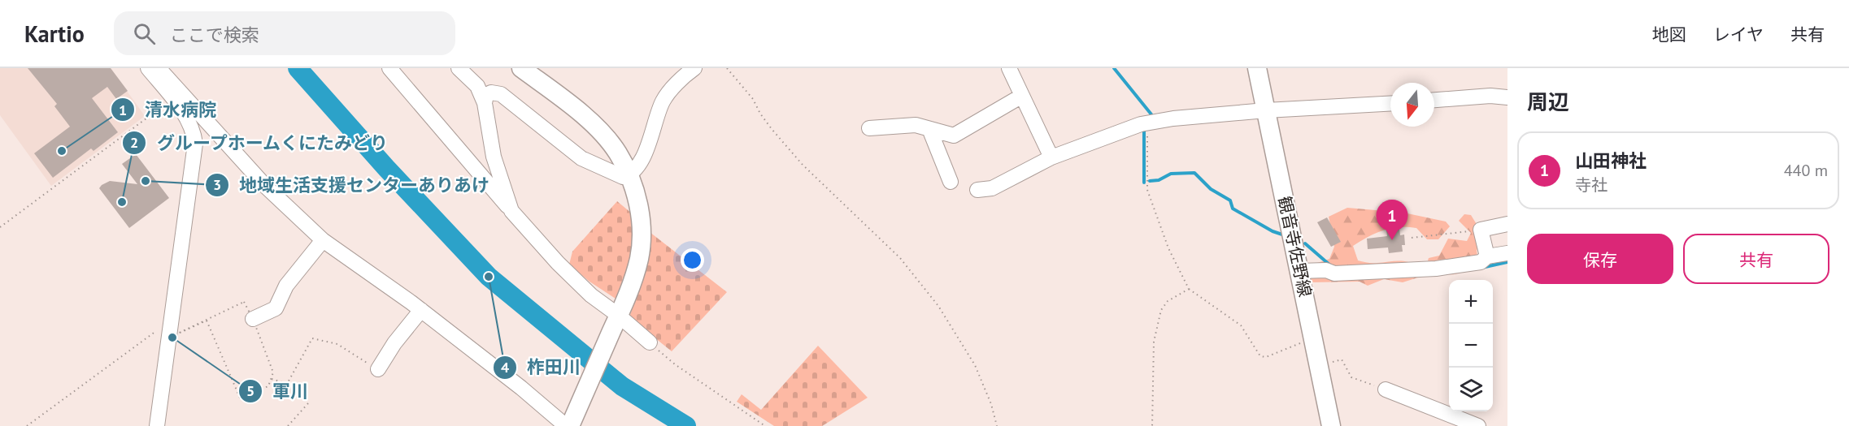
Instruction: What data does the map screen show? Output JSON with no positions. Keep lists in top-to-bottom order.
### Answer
{
  "streets": {
    "main road": ["観音寺佐野線"]
  },
  "places": [
    "清水病院",
    "地域生活支援センターありあけ",
    "グループホームくにたみどり",
    "柞田川",
    "軍川"
  ],
  "north": "bottom",
  "page": {
    "header": "Kartio",
    "search": "ここで検索",
    "nav": ["地図", "レイヤ", "共有"],
    "heading": "周辺",
    "list": [
      {
        "mark": "1",
        "name": "山田神社",
        "note": "寺社",
        "value": "440 m"
      }
    ],
    "pins": "1",
    "buttons": ["保存", "共有"],
    "map_buttons": ["+", "−"]
  }
}
